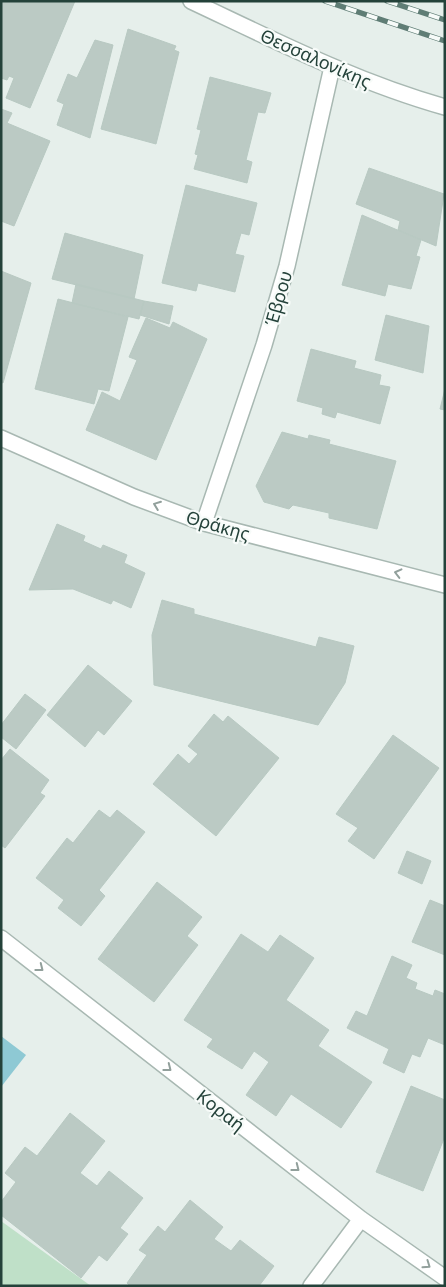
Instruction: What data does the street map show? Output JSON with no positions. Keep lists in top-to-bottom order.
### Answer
{
  "streets": {
    "street": [
      "Θεσσαλονίκης",
      "Έβρου",
      "Θράκης",
      "Κοραή"
    ]
  },
  "crossings": [
    ["Θεσσαλονίκης", "Έβρου"],
    ["Έβρου", "Θράκης"]
  ],
  "one_way": ["Θράκης", "Κοραή"]
}
